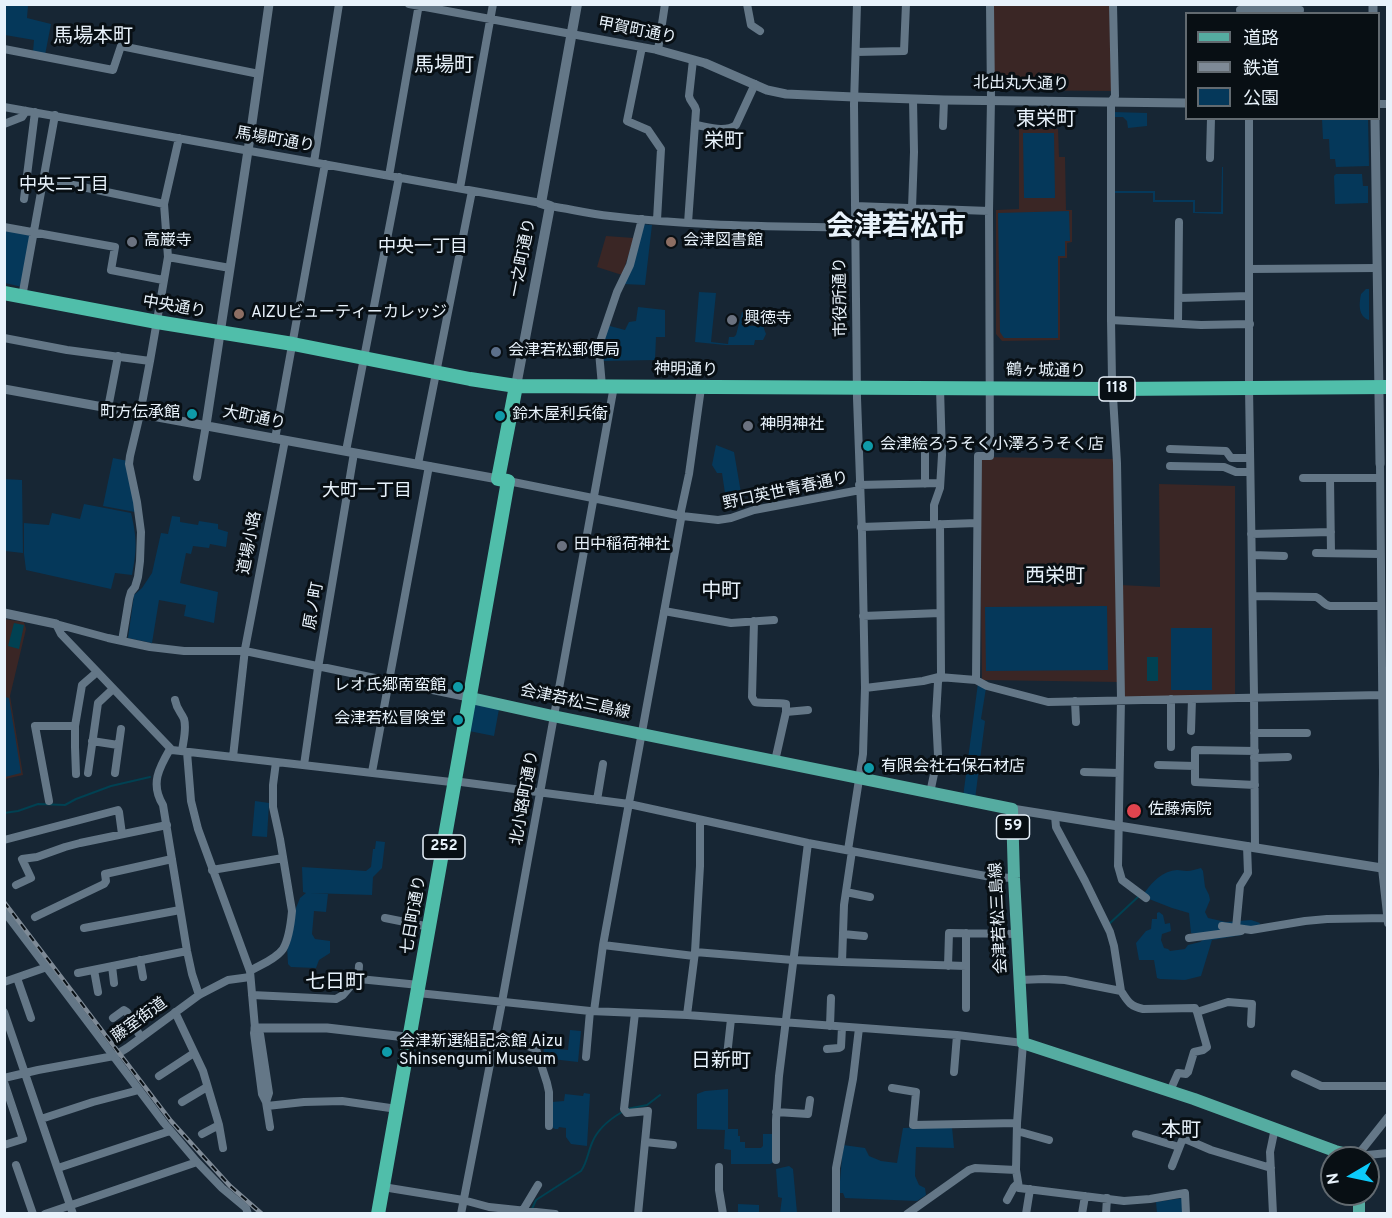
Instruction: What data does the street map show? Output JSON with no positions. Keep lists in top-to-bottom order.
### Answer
{
  "streets": {
    "highway": [
      "一之町通り",
      "中央通り",
      "神明通り",
      "鶴ヶ城通り",
      "118",
      "252",
      "七日町通り"
    ],
    "main road": ["会津若松三島線", "59"],
    "street": [
      "甲賀町通り",
      "北出丸大通り",
      "馬場町通り",
      "市役所通り",
      "大町通り",
      "野口英世青春通り",
      "道場小路",
      "原ノ町",
      "北小路町通り",
      "藤室街道"
    ]
  },
  "crossings": [
    ["甲賀町通り", "北出丸大通り"],
    ["甲賀町通り", "一之町通り"],
    ["甲賀町通り", "市役所通り"],
    ["北出丸大通り", "市役所通り"],
    ["馬場町通り", "一之町通り"],
    ["馬場町通り", "市役所通り"],
    ["馬場町通り", "道場小路"],
    ["馬場町通り", "原ノ町"],
    ["馬場町通り", "北小路町通り"],
    ["一之町通り", "中央通り"],
    ["一之町通り", "神明通り"],
    ["一之町通り", "大町通り"],
    ["一之町通り", "七日町通り"],
    ["市役所通り", "神明通り"],
    ["市役所通り", "鶴ヶ城通り"],
    ["市役所通り", "野口英世青春通り"],
    ["市役所通り", "会津若松三島線"],
    ["中央通り", "神明通り"],
    ["中央通り", "道場小路"],
    ["中央通り", "原ノ町"],
    ["神明通り", "鶴ヶ城通り"],
    ["神明通り", "北小路町通り"],
    ["大町通り", "道場小路"],
    ["大町通り", "原ノ町"],
    ["大町通り", "七日町通り"],
    ["野口英世青春通り", "北小路町通り"],
    ["会津若松三島線", "北小路町通り"],
    ["会津若松三島線", "七日町通り"]
  ],
  "districts": [
    "馬場本町",
    "馬場町",
    "東栄町",
    "栄町",
    "中央二丁目",
    "会津若松市",
    "中央一丁目",
    "大町一丁目",
    "西栄町",
    "中町",
    "七日町",
    "日新町",
    "本町"
  ],
  "places": [
    "高巌寺",
    "会津図書館",
    "AIZUビューティーカレッジ",
    "興徳寺",
    "会津若松郵便局",
    "町方伝承館",
    "鈴木屋利兵衛",
    "神明神社",
    "会津絵ろうそく小澤ろうそく店",
    "田中稲荷神社",
    "レオ氏郷南蛮館",
    "会津若松冒険堂",
    "有限会社石保石材店",
    "佐藤病院",
    "会津新選組記念館 Aizu Shinsengumi Museum"
  ],
  "legend": ["道路", "鉄道", "公園"],
  "north": "left"
}
